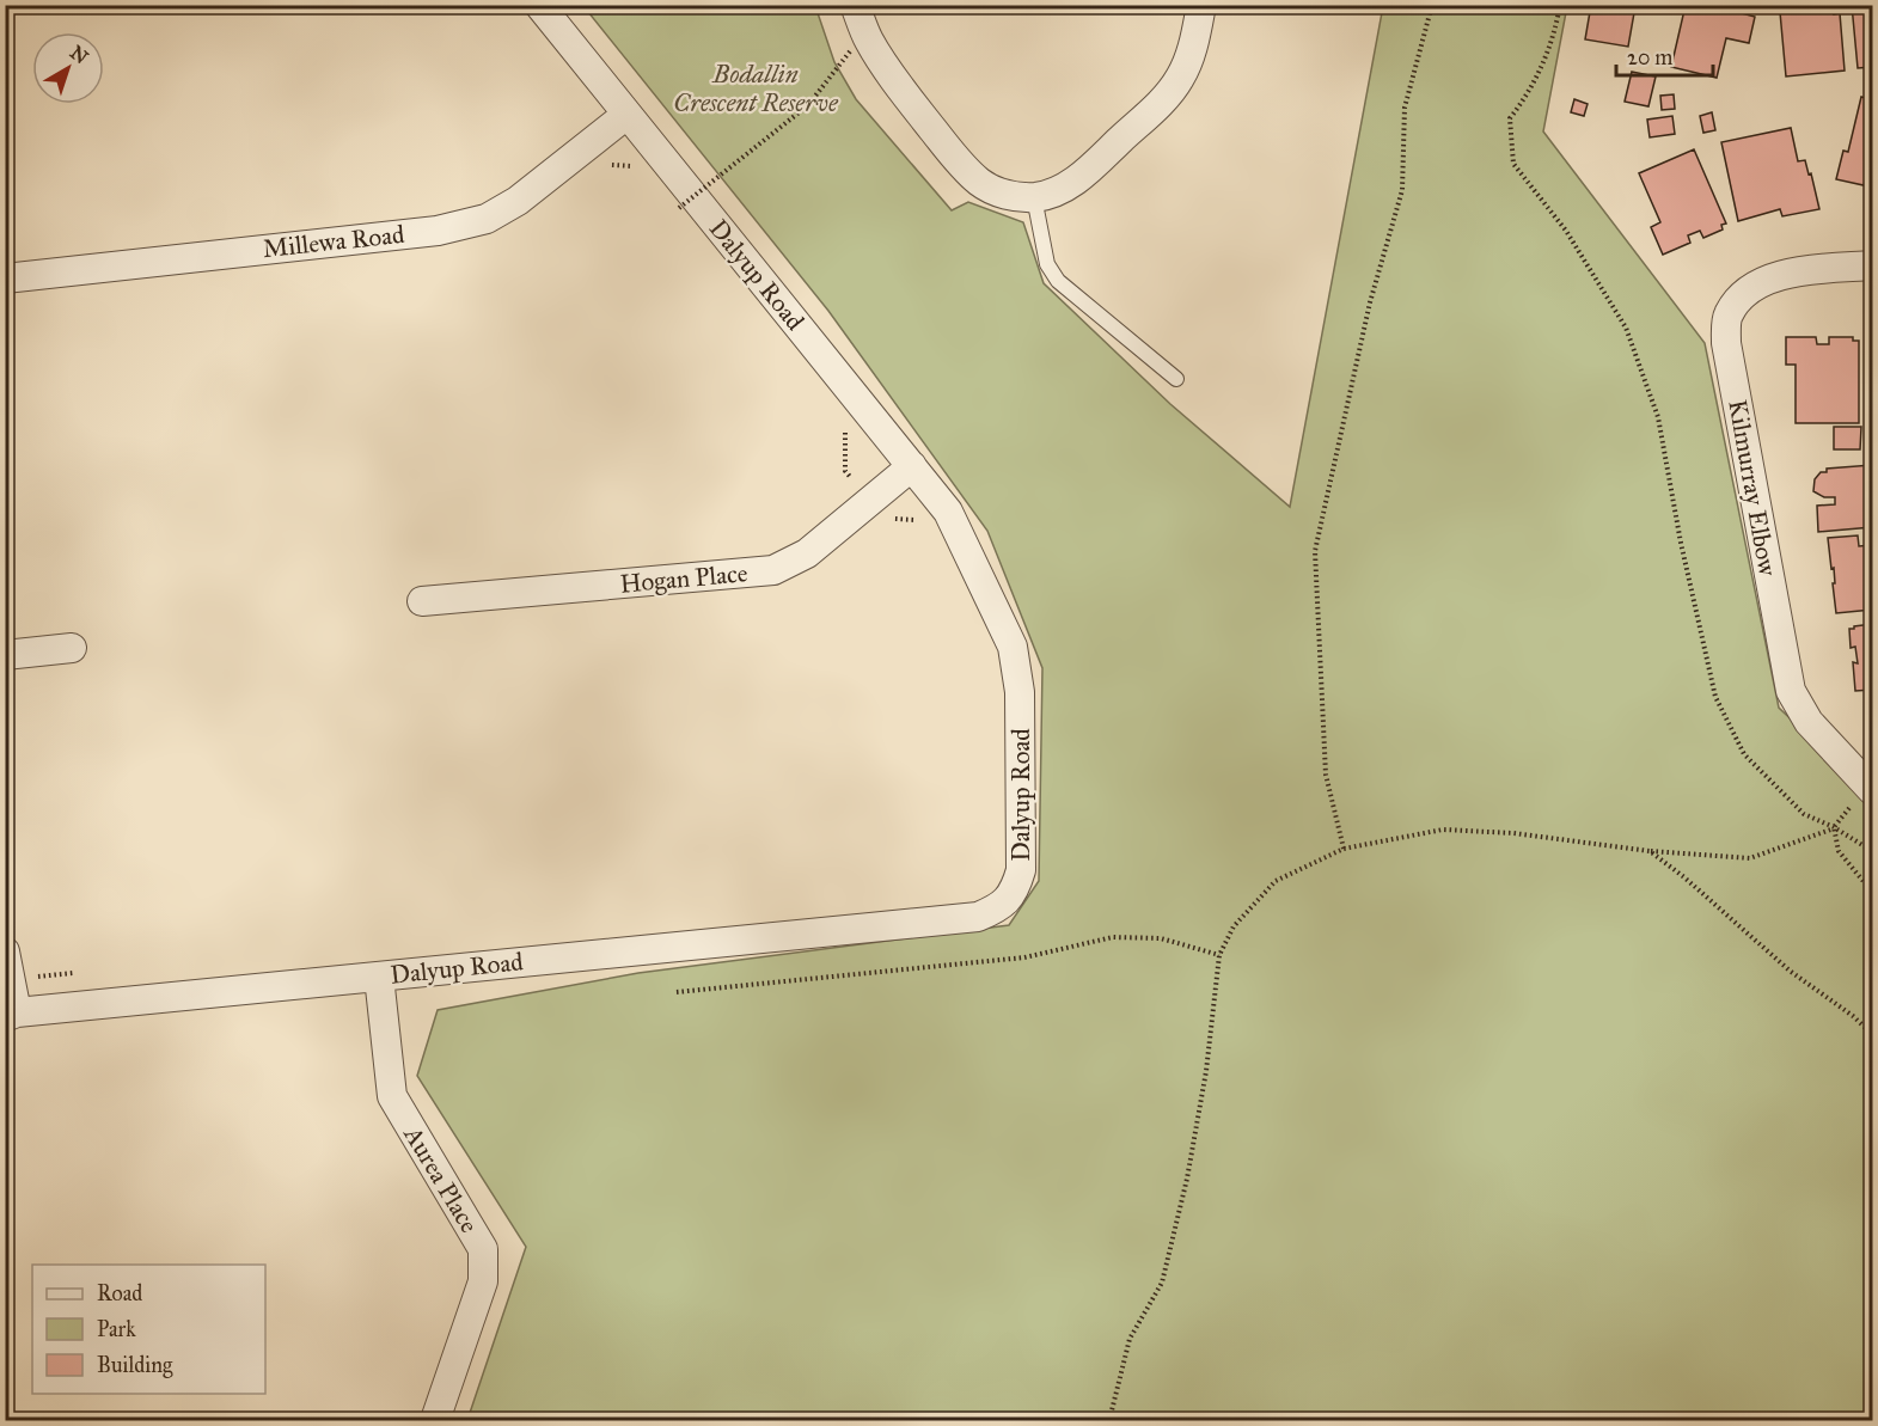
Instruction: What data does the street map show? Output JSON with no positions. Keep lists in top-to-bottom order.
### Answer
{
  "streets": {
    "street": [
      "Millewa Road",
      "Dalyup Road",
      "Kilmurray Elbow",
      "Hogan Place",
      "Aurea Place"
    ]
  },
  "crossings": [
    ["Millewa Road", "Dalyup Road"],
    ["Dalyup Road", "Hogan Place"],
    ["Dalyup Road", "Aurea Place"]
  ],
  "parks": ["Bodallin Crescent Reserve"],
  "legend": ["Road", "Park", "Building"],
  "scale_bar": "20 m",
  "north": "top right"
}
